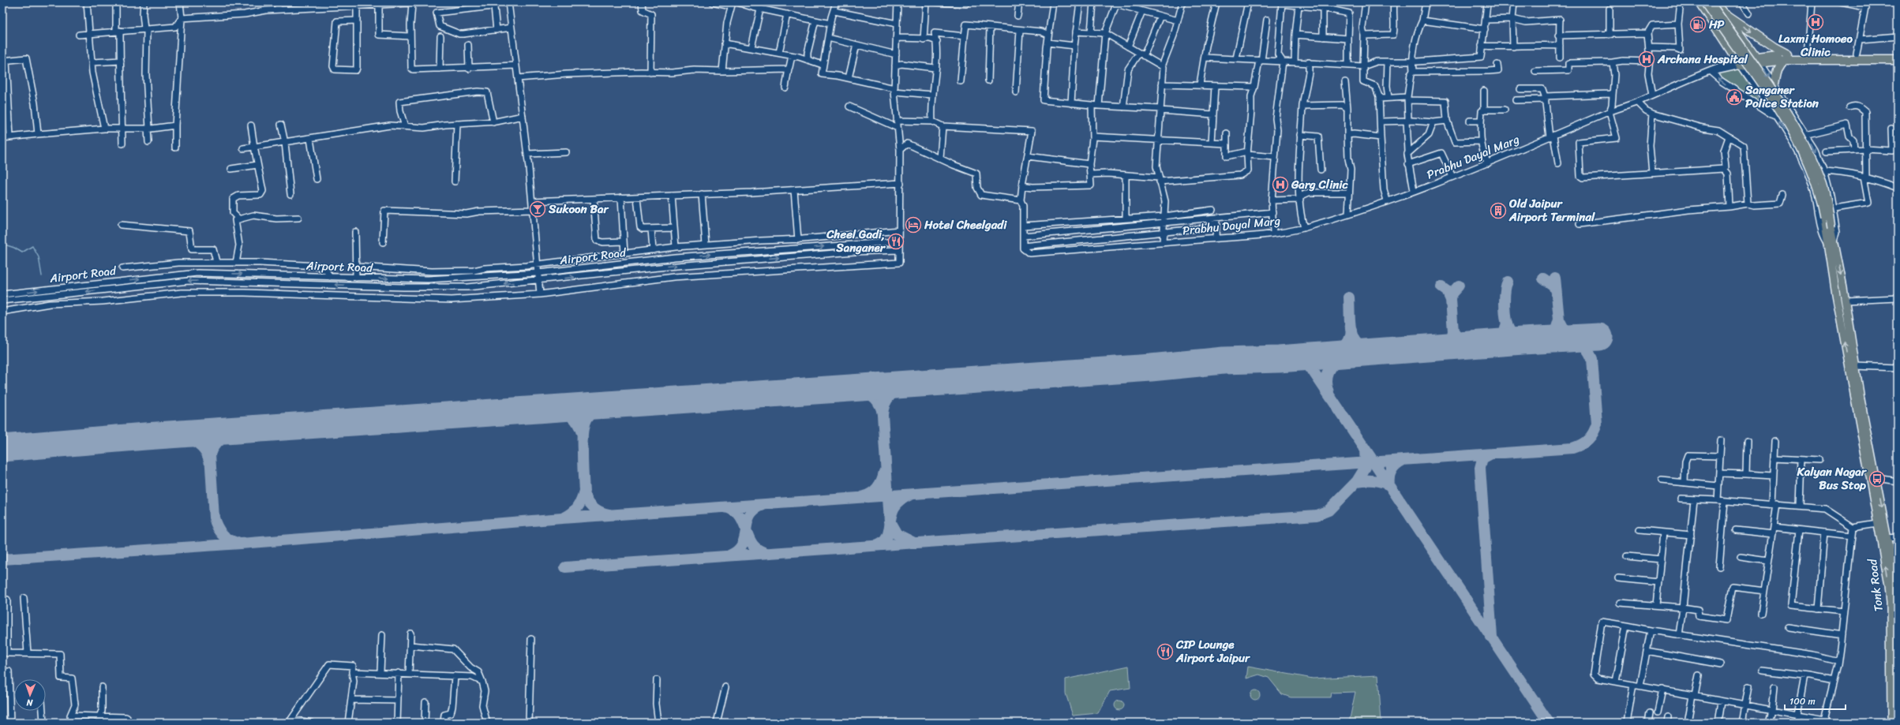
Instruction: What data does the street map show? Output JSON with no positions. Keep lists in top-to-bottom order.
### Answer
{
  "streets": {
    "main road": ["Tonk Road"],
    "street": ["Prabhu Dayal Marg", "Airport Road"]
  },
  "places": {
    "hospital": ["Laxmi Homoeo Clinic", "Archana Hospital", "Garg Clinic"],
    "fuel station": ["HP"],
    "public building": ["Sanganer Police Station"],
    "bar": ["Sukoon Bar"],
    "building": ["Old Jaipur Airport Terminal"],
    "hotel": ["Hotel Cheelgadi"],
    "restaurant": ["Cheel Gadi, Sanganer", "CIP Lounge Airport Jaipur"],
    "bus stop": ["Kalyan Nagar Bus Stop"]
  },
  "scale_bar": "100 m",
  "north": "bottom"
}
